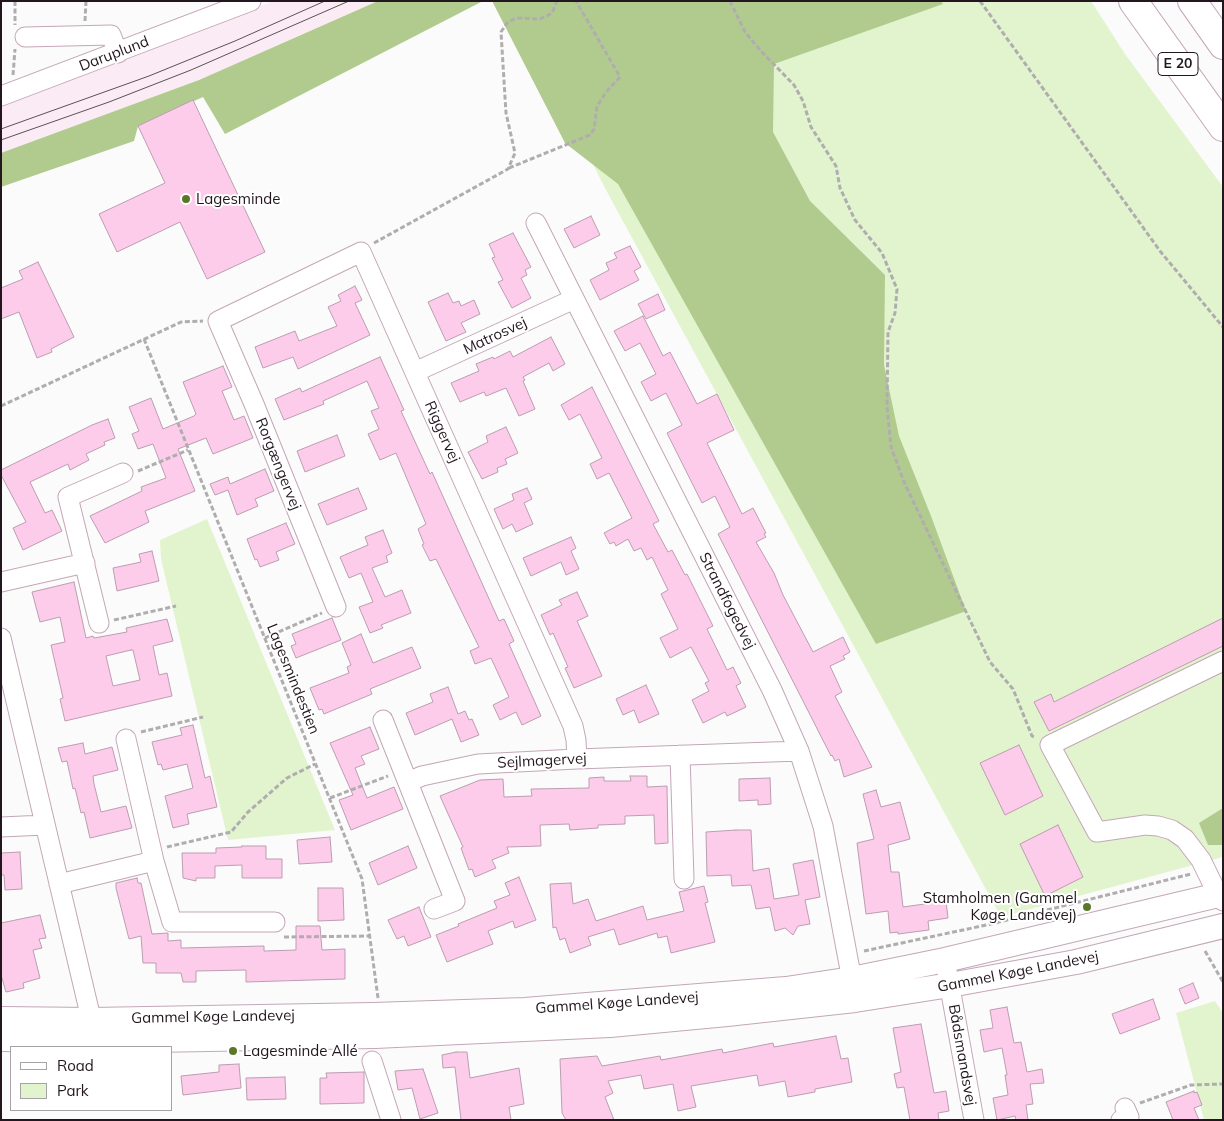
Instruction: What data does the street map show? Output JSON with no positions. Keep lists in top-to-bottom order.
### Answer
{
  "streets": {
    "highway": ["E 20"],
    "main road": ["Gammel Køge Landevej"],
    "street": [
      "Daruplund",
      "Matrosvej",
      "Riggervej",
      "Rorgængervej",
      "Strandfogedvej",
      "Sejlmagervej",
      "Bådsmandsvej"
    ],
    "path": ["Lagesmindestien"]
  },
  "crossings": [
    ["Matrosvej", "Riggervej"],
    ["Matrosvej", "Strandfogedvej"],
    ["Riggervej", "Sejlmagervej"],
    ["Strandfogedvej", "Sejlmagervej"],
    ["Strandfogedvej", "Gammel Køge Landevej"],
    ["Lagesmindestien", "Gammel Køge Landevej"],
    ["Gammel Køge Landevej", "Bådsmandsvej"]
  ],
  "places": ["Lagesminde", "Stamholmen (Gammel Køge Landevej)", "Lagesminde Allé"],
  "legend": ["Road", "Park"]
}
